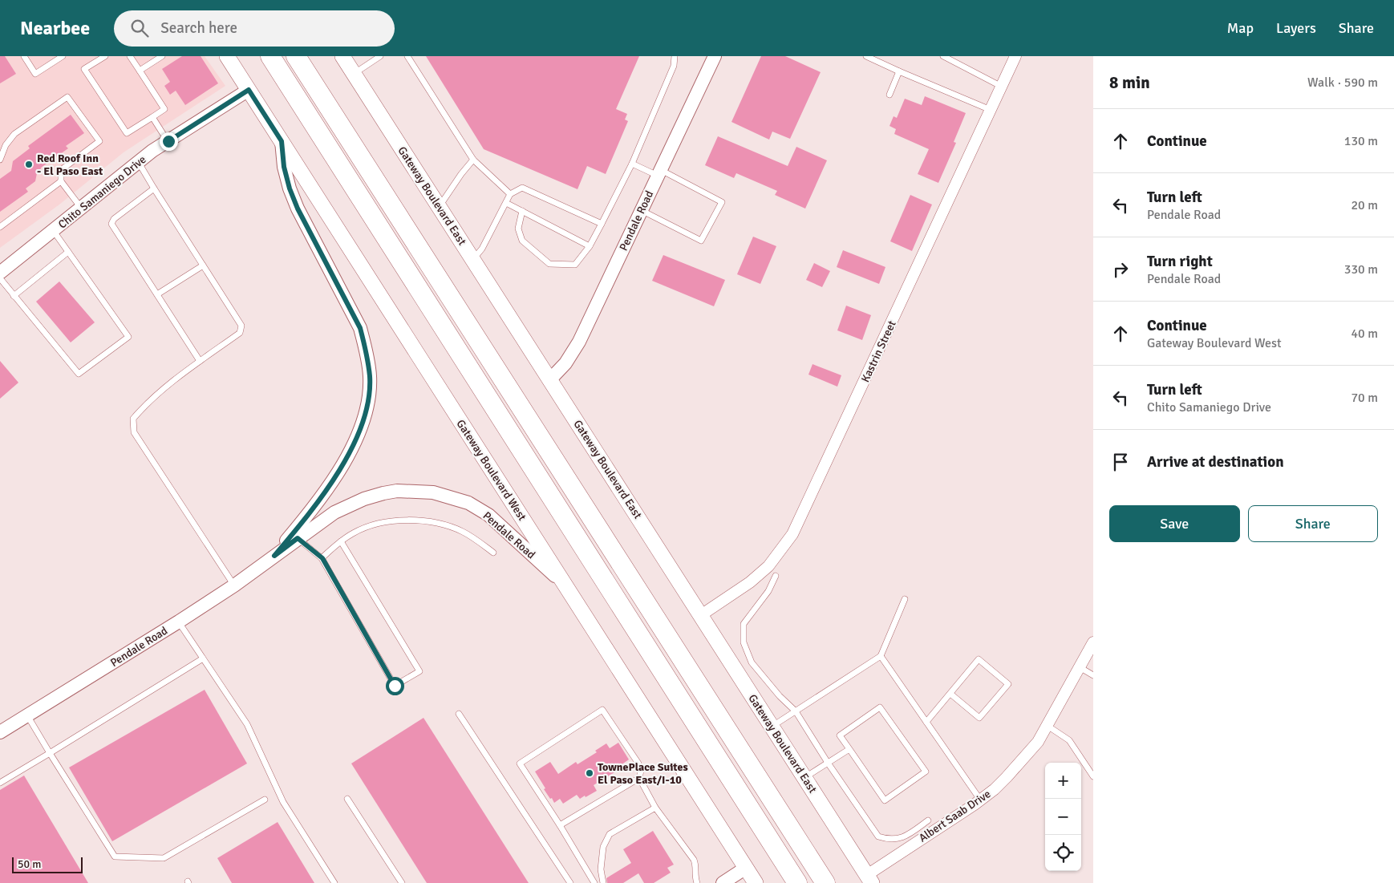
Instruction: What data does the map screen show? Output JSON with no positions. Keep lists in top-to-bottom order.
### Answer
{
  "streets": {
    "main road": ["Gateway Boulevard East", "Gateway Boulevard West"],
    "street": [
      "Chito Samaniego Drive",
      "Pendale Road",
      "Kastrin Street",
      "Albert Saab Drive"
    ]
  },
  "crossings": [
    ["Chito Samaniego Drive", "Gateway Boulevard West"],
    ["Gateway Boulevard East", "Pendale Road"],
    ["Gateway Boulevard East", "Kastrin Street"],
    ["Gateway Boulevard East", "Albert Saab Drive"],
    ["Pendale Road", "Gateway Boulevard West"]
  ],
  "places": ["Red Roof Inn - El Paso East", "TownePlace Suites El Paso East/I-10"],
  "scale_bar": "50 m",
  "page": {
    "header": "Nearbee",
    "search": "Search here",
    "nav": ["Map", "Layers", "Share"],
    "heading": ["8 min", "Walk · 590 m"],
    "list": [
      ["Continue", "130 m"],
      ["Turn left", "Pendale Road", "20 m"],
      ["Turn right", "Pendale Road", "330 m"],
      ["Continue", "Gateway Boulevard West", "40 m"],
      ["Turn left", "Chito Samaniego Drive", "70 m"],
      "Arrive at destination"
    ],
    "buttons": ["Save", "Share"],
    "map_buttons": ["+", "−"],
    "scale": "50 m"
  }
}
